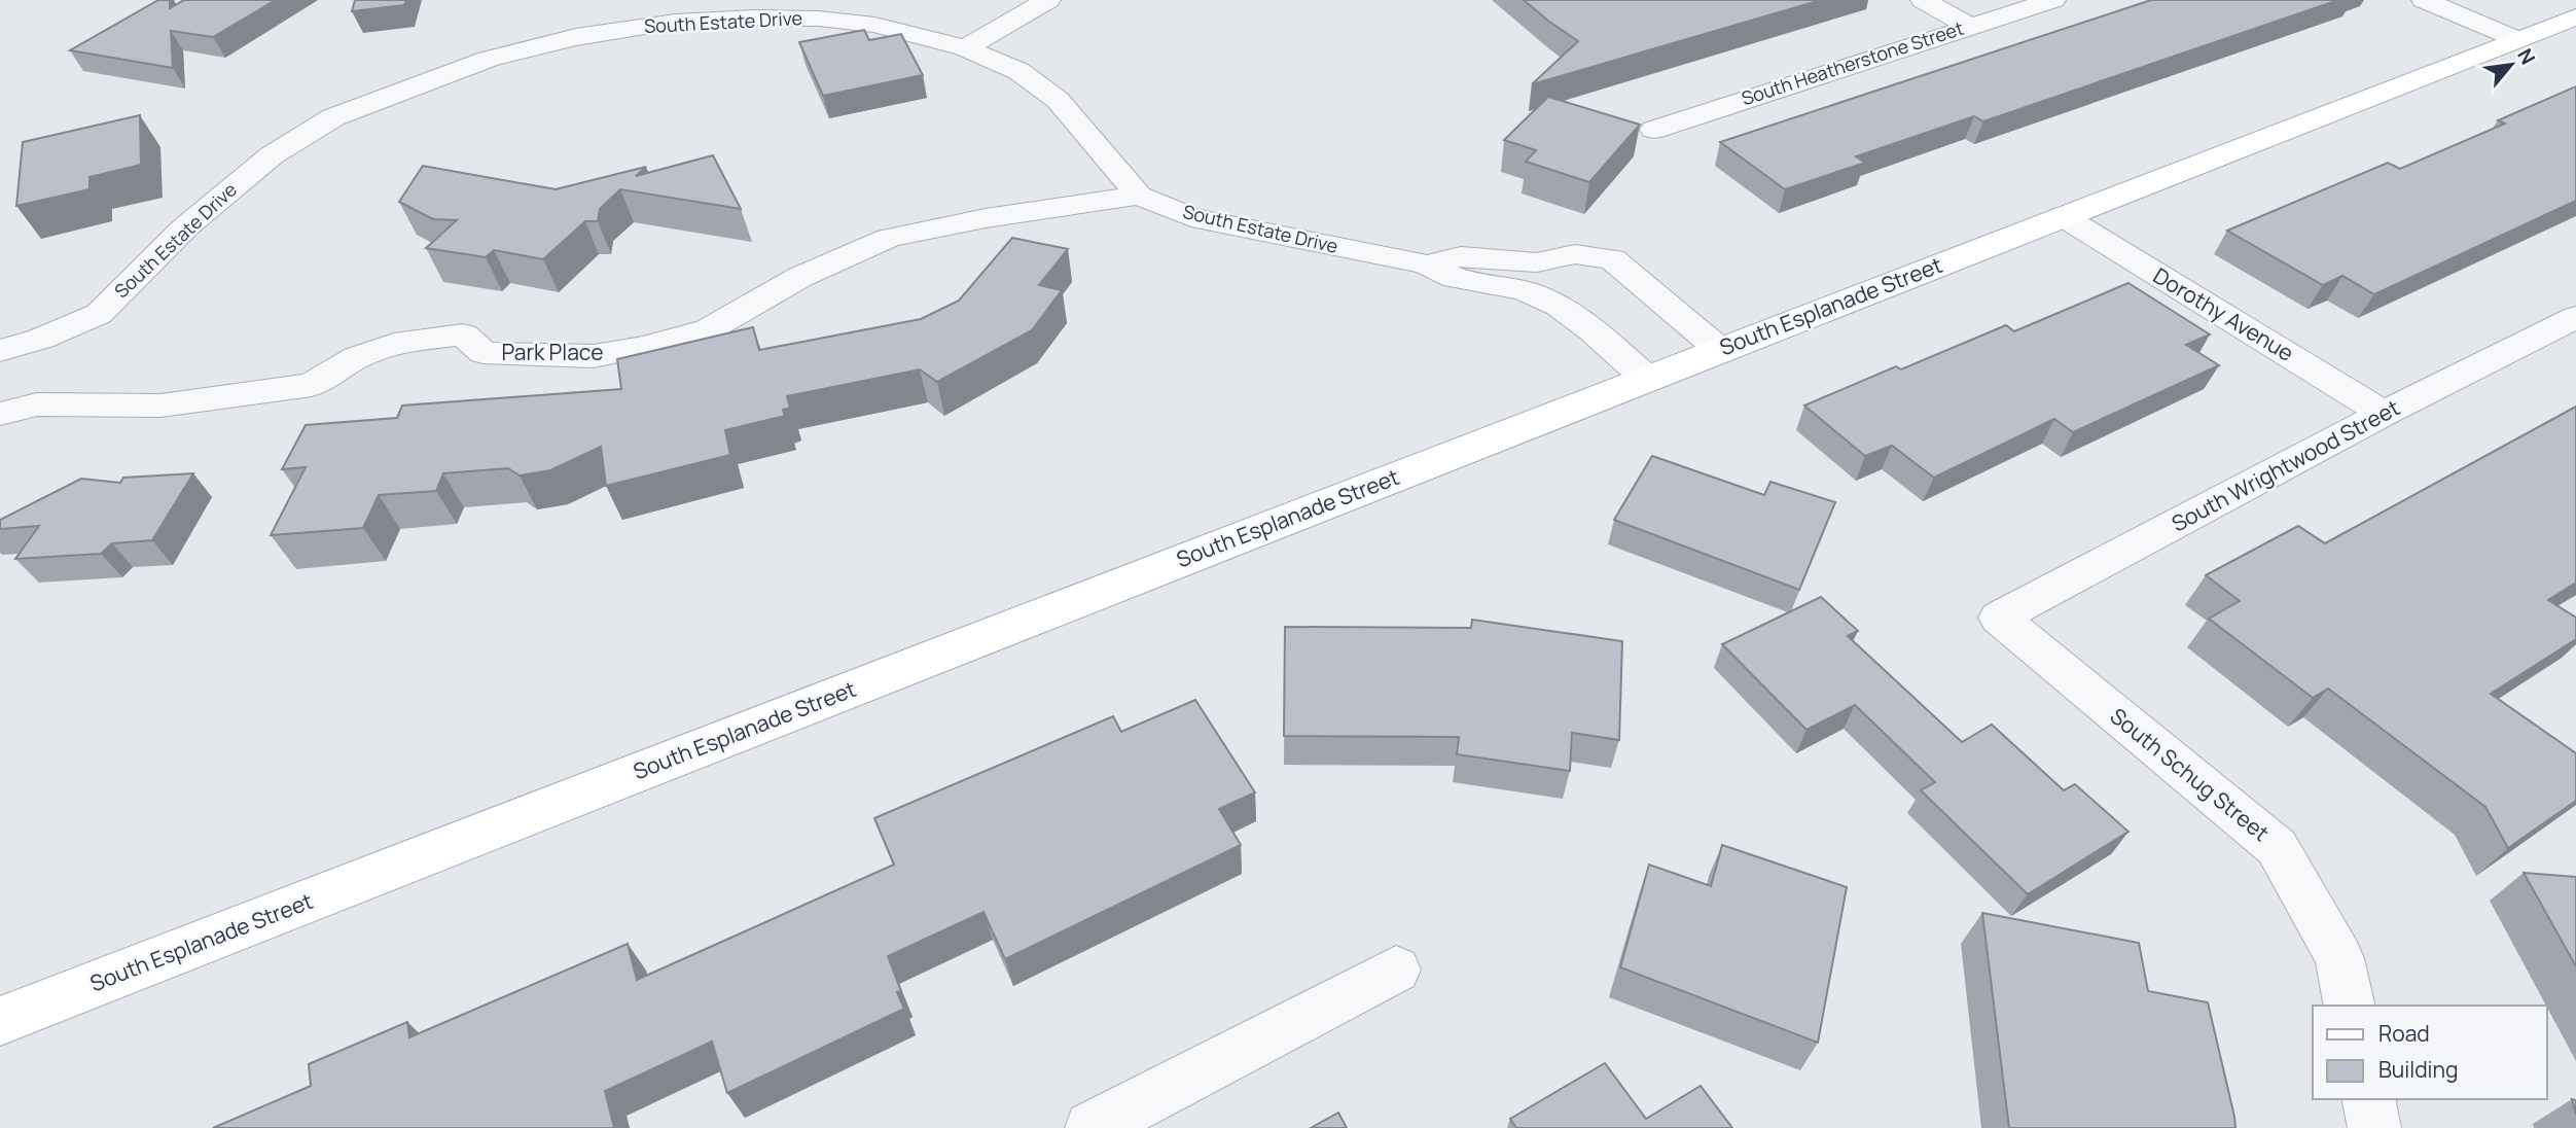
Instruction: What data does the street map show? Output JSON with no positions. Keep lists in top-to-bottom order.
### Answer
{
  "streets": {
    "main road": ["South Esplanade Street"],
    "street": [
      "South Estate Drive",
      "South Heatherstone Street",
      "Dorothy Avenue",
      "Park Place",
      "South Wrightwood Street",
      "South Schug Street"
    ]
  },
  "crossings": [
    ["South Estate Drive", "South Esplanade Street"],
    ["South Estate Drive", "Park Place"],
    ["South Esplanade Street", "Dorothy Avenue"],
    ["Dorothy Avenue", "South Wrightwood Street"],
    ["South Wrightwood Street", "South Schug Street"]
  ],
  "legend": ["Road", "Building"],
  "north": "top right"
}
